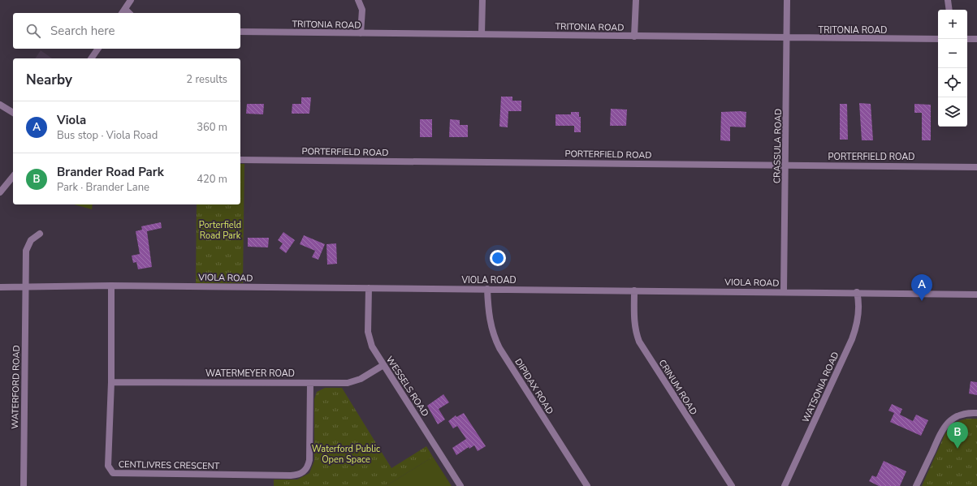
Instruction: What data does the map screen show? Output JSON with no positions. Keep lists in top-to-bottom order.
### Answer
{
  "streets": {
    "street": [
      "TRITONIA ROAD",
      "CRASSULA ROAD",
      "PORTERFIELD ROAD",
      "VIOLA ROAD",
      "WATERMEYER ROAD",
      "WESSELS ROAD",
      "DIPIDAX ROAD",
      "WATERFORD ROAD",
      "CRINUM ROAD",
      "WATSONIA ROAD",
      "CENTLIVRES CRESCENT"
    ]
  },
  "crossings": [
    ["TRITONIA ROAD", "CRASSULA ROAD"],
    ["CRASSULA ROAD", "PORTERFIELD ROAD"],
    ["CRASSULA ROAD", "VIOLA ROAD"],
    ["VIOLA ROAD", "WESSELS ROAD"],
    ["VIOLA ROAD", "DIPIDAX ROAD"],
    ["VIOLA ROAD", "WATERFORD ROAD"],
    ["VIOLA ROAD", "CRINUM ROAD"],
    ["VIOLA ROAD", "WATSONIA ROAD"],
    ["VIOLA ROAD", "CENTLIVRES CRESCENT"],
    ["WATERMEYER ROAD", "WESSELS ROAD"],
    ["WATERMEYER ROAD", "CENTLIVRES CRESCENT"]
  ],
  "parks": ["Porterfield Road Park", "Waterford Public Open Space"],
  "page": {
    "map_buttons": ["+", "−"],
    "search": "Search here",
    "heading": ["Nearby", "2 results"],
    "list": [
      {
        "mark": "A",
        "name": "Viola",
        "note": "Bus stop · Viola Road",
        "value": "360 m"
      },
      {
        "mark": "B",
        "name": "Brander Road Park",
        "note": "Park · Brander Lane",
        "value": "420 m"
      }
    ],
    "pins": ["A", "B"]
  }
}
